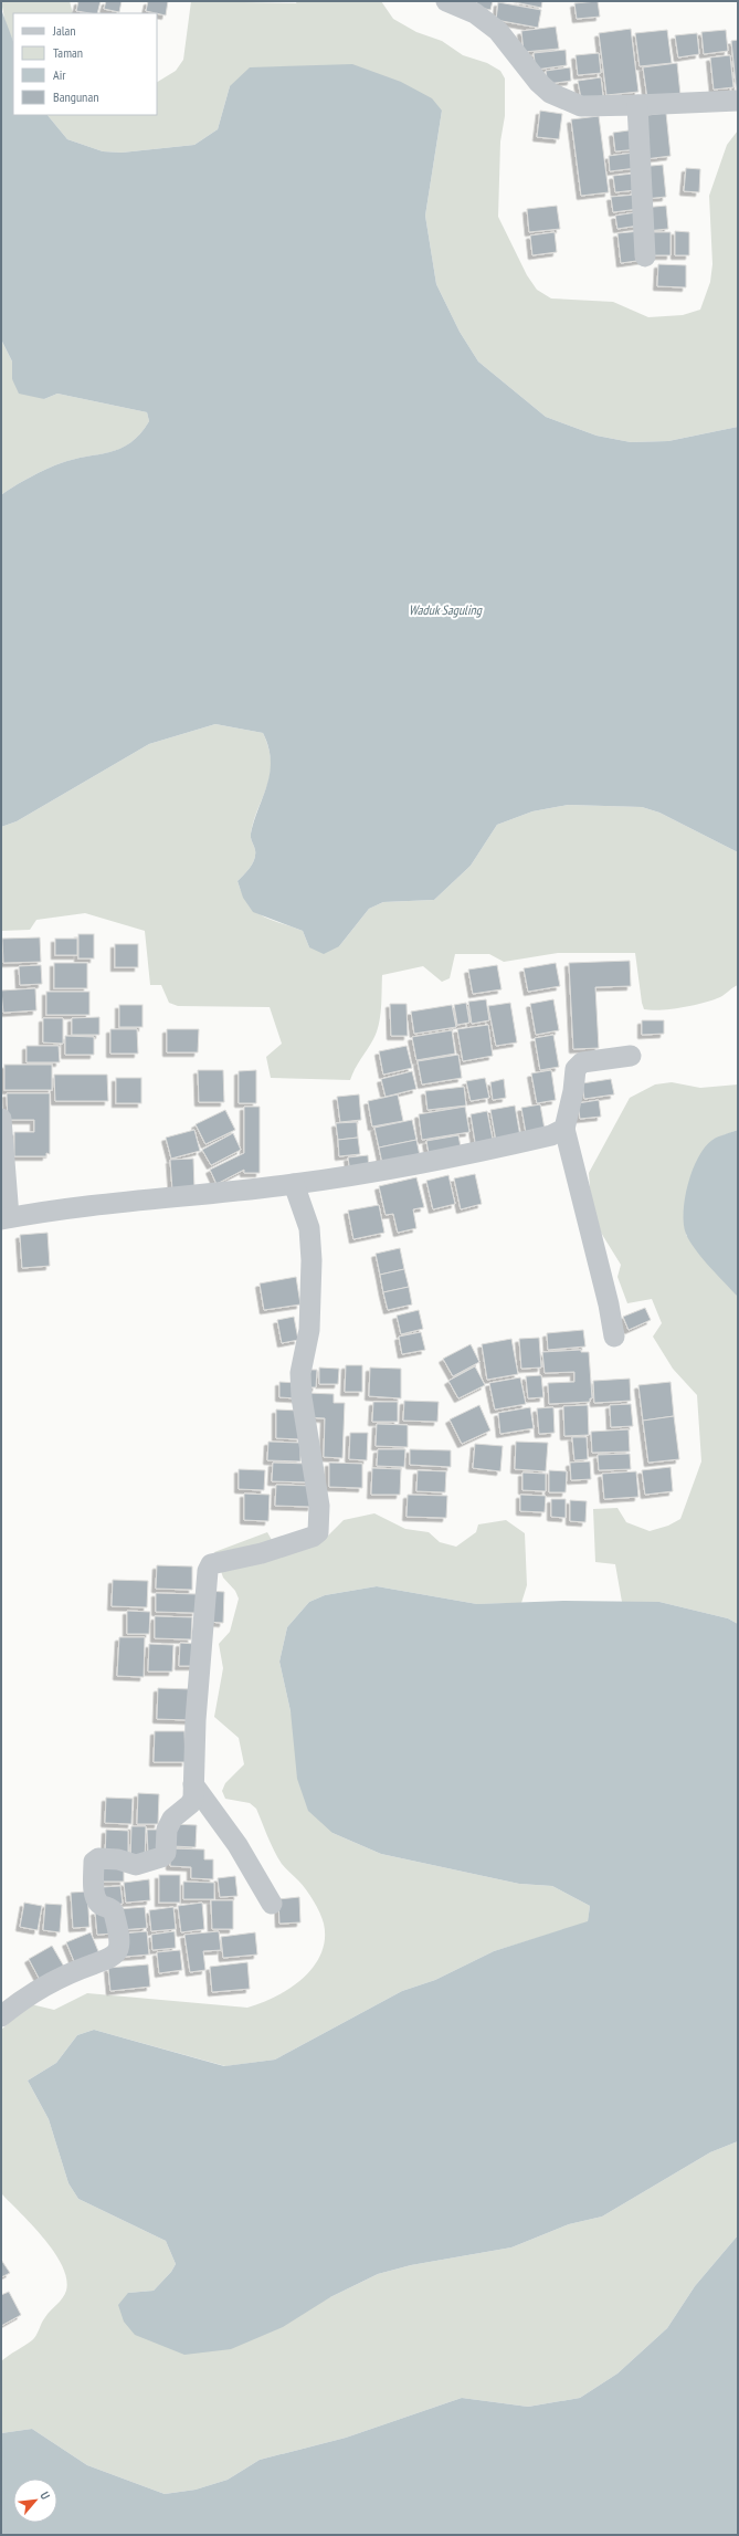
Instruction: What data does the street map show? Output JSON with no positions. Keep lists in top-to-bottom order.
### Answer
{
  "water": ["Waduk Saguling"],
  "legend": [
    "Jalan",
    "Taman",
    "Air",
    "Bangunan"
  ],
  "north": "top right"
}
